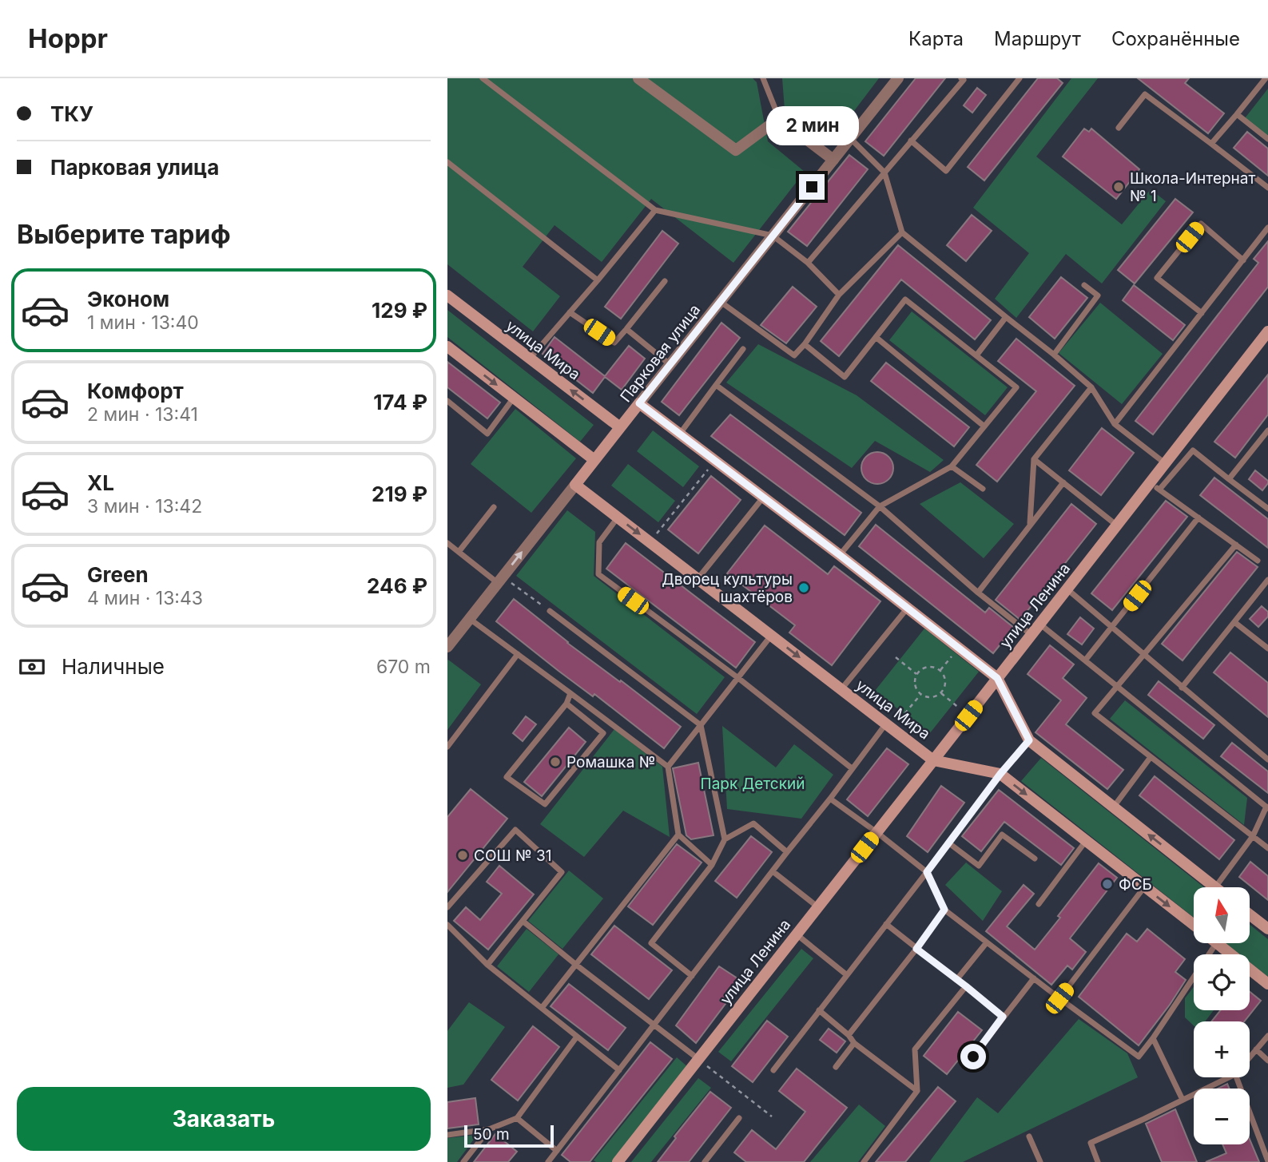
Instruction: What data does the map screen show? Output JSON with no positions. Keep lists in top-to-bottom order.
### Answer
{
  "streets": {
    "main road": ["улица Мира", "Парковая улица", "улица Ленина"]
  },
  "crossings": [
    ["улица Мира", "Парковая улица"],
    ["улица Мира", "улица Ленина"]
  ],
  "parks": ["Парк Детский"],
  "places": [
    "Школа-Интернат № 1",
    "Дворец культуры шахтёров",
    "Ромашка №",
    "СОШ № 31",
    "ФСБ"
  ],
  "scale_bar": "50 m",
  "north": "top",
  "page": {
    "header": "Hoppr",
    "nav": ["Карта", "Маршрут", "Сохранённые"],
    "banner": ["ТКУ", "Парковая улица"],
    "bubble": "2 мин",
    "heading": "Выберите тариф",
    "list": [
      {
        "name": "Эконом",
        "note": "1 мин · 13:40",
        "value": "129 ₽"
      },
      {
        "name": "Комфорт",
        "note": "2 мин · 13:41",
        "value": "174 ₽"
      },
      {
        "name": "XL",
        "note": "3 мин · 13:42",
        "value": "219 ₽"
      },
      {
        "name": "Green",
        "note": "4 мин · 13:43",
        "value": "246 ₽"
      }
    ],
    "pay": ["Наличные", "670 m"],
    "map_buttons": ["+", "−"],
    "buttons": "Заказать",
    "scale": "50 m"
  }
}
